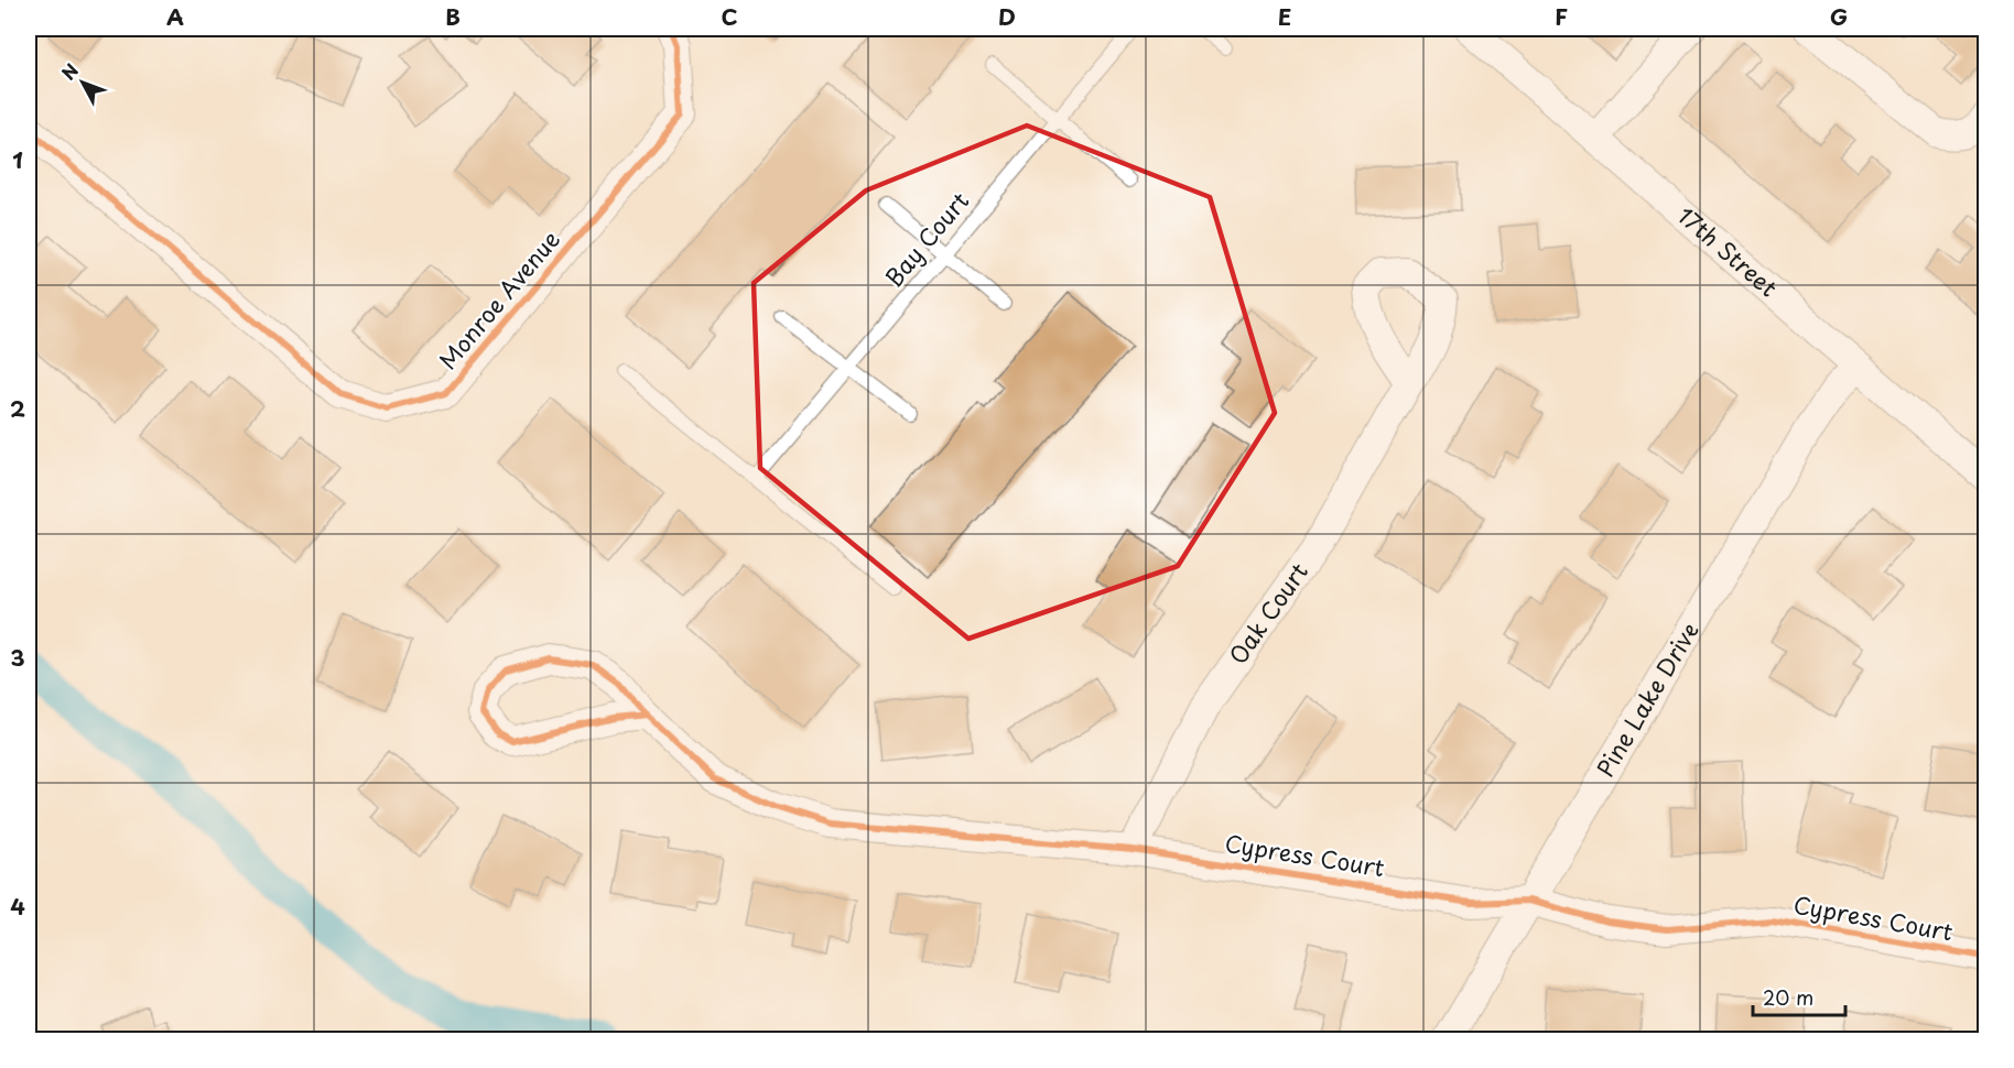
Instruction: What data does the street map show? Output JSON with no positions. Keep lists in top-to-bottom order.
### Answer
{
  "streets": {
    "street": [
      "17th Street",
      "Monroe Avenue",
      "Oak Court",
      "Pine Lake Drive",
      "Cypress Court"
    ],
    "lane": ["Bay Court"]
  },
  "crossings": [
    ["17th Street", "Pine Lake Drive"],
    ["Oak Court", "Cypress Court"],
    ["Pine Lake Drive", "Cypress Court"]
  ],
  "scale_bar": "20 m",
  "north": "top left",
  "grid": {
    "columns": [
      "A",
      "B",
      "C",
      "D",
      "E",
      "F",
      "G"
    ],
    "rows": [
      "1",
      "2",
      "3",
      "4"
    ]
  }
}
